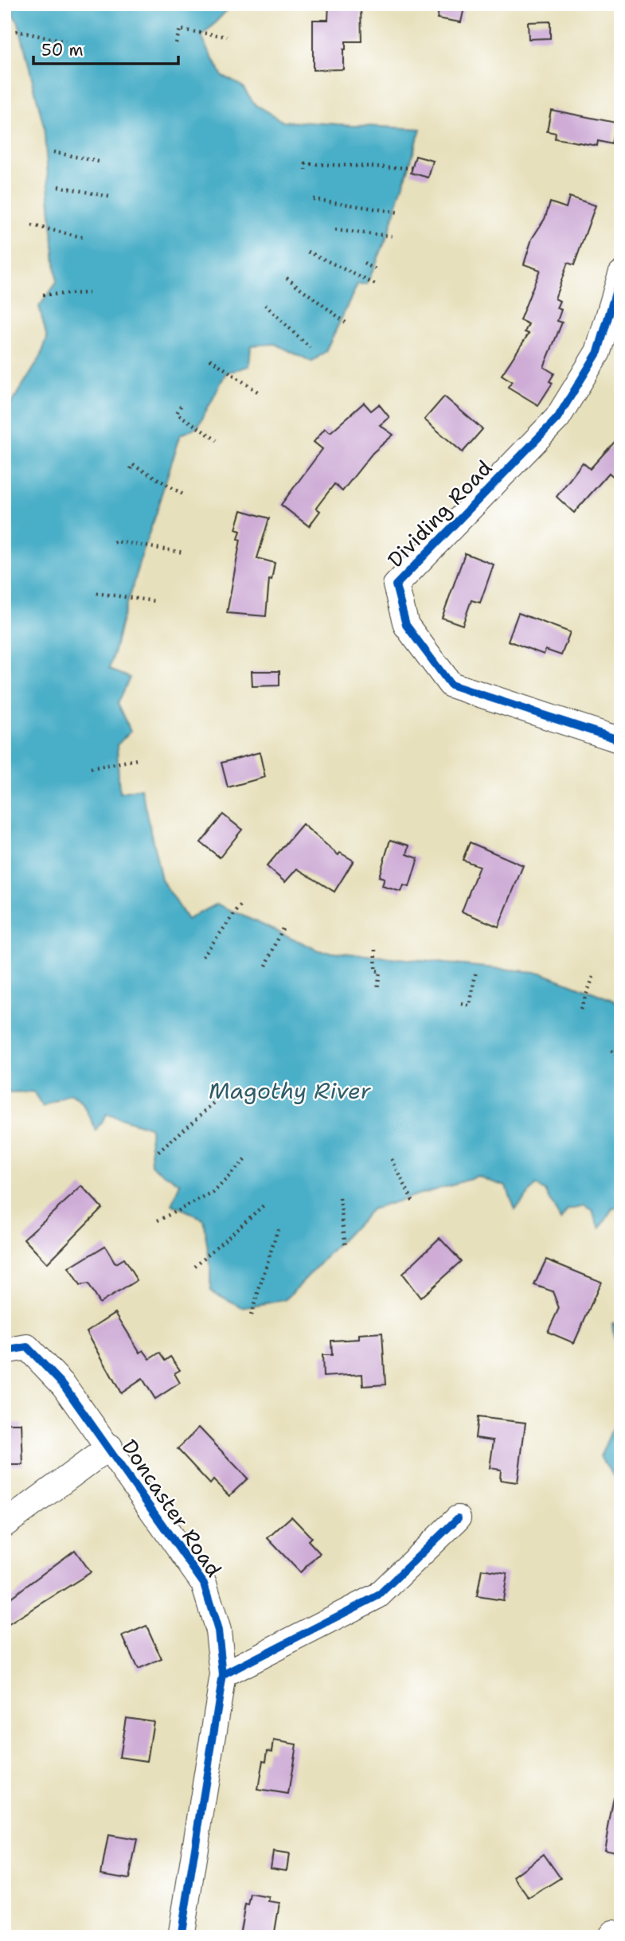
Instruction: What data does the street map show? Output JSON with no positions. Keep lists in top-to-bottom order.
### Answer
{
  "streets": {
    "street": ["Dividing Road", "Doncaster Road"]
  },
  "water": ["Magothy River"],
  "scale_bar": "50 m"
}
